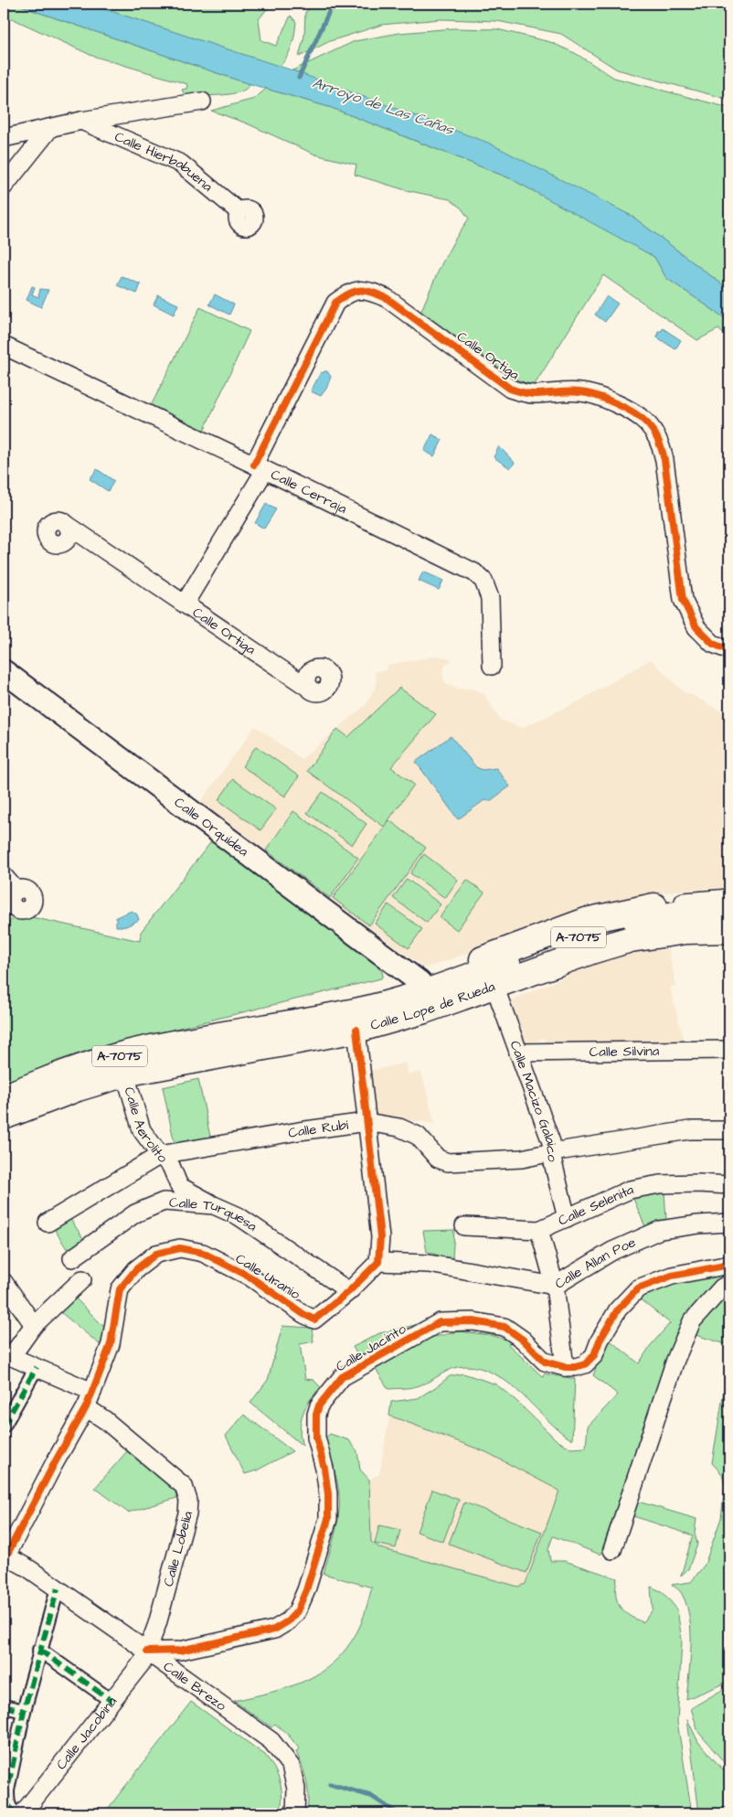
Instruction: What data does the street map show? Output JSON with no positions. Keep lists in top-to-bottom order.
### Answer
{
  "streets": {
    "main road": ["A-7075", "Calle Lope de Rueda"],
    "street": [
      "Calle Hierbabuena",
      "Calle Ortiga",
      "Calle Cerraja",
      "Calle Orquídea",
      "Calle Silvina",
      "Calle Macizo Galaico",
      "Calle Aerolito",
      "Calle Rubí",
      "Calle Selenita",
      "Calle Turquesa",
      "Calle Allan Poe",
      "Calle Uranio",
      "Calle Jacinto",
      "Calle Lobelia",
      "Calle Brezo",
      "Calle Jacobina"
    ]
  },
  "crossings": [
    ["Calle Ortiga", "Calle Cerraja"],
    ["Calle Orquídea", "Calle Lope de Rueda"],
    ["Calle Lope de Rueda", "Calle Macizo Galaico"],
    ["Calle Lope de Rueda", "Calle Aerolito"],
    ["Calle Silvina", "Calle Macizo Galaico"],
    ["Calle Macizo Galaico", "Calle Rubí"],
    ["Calle Macizo Galaico", "Calle Selenita"],
    ["Calle Aerolito", "Calle Rubí"],
    ["Calle Aerolito", "Calle Turquesa"],
    ["Calle Turquesa", "Calle Uranio"],
    ["Calle Allan Poe", "Calle Uranio"],
    ["Calle Uranio", "Calle Lobelia"],
    ["Calle Uranio", "Calle Brezo"],
    ["Calle Jacinto", "Calle Lobelia"],
    ["Calle Jacinto", "Calle Brezo"],
    ["Calle Jacinto", "Calle Jacobina"],
    ["Calle Lobelia", "Calle Brezo"],
    ["Calle Lobelia", "Calle Jacobina"],
    ["Calle Brezo", "Calle Jacobina"]
  ],
  "water": ["Arroyo de Las Cañas"]
}
